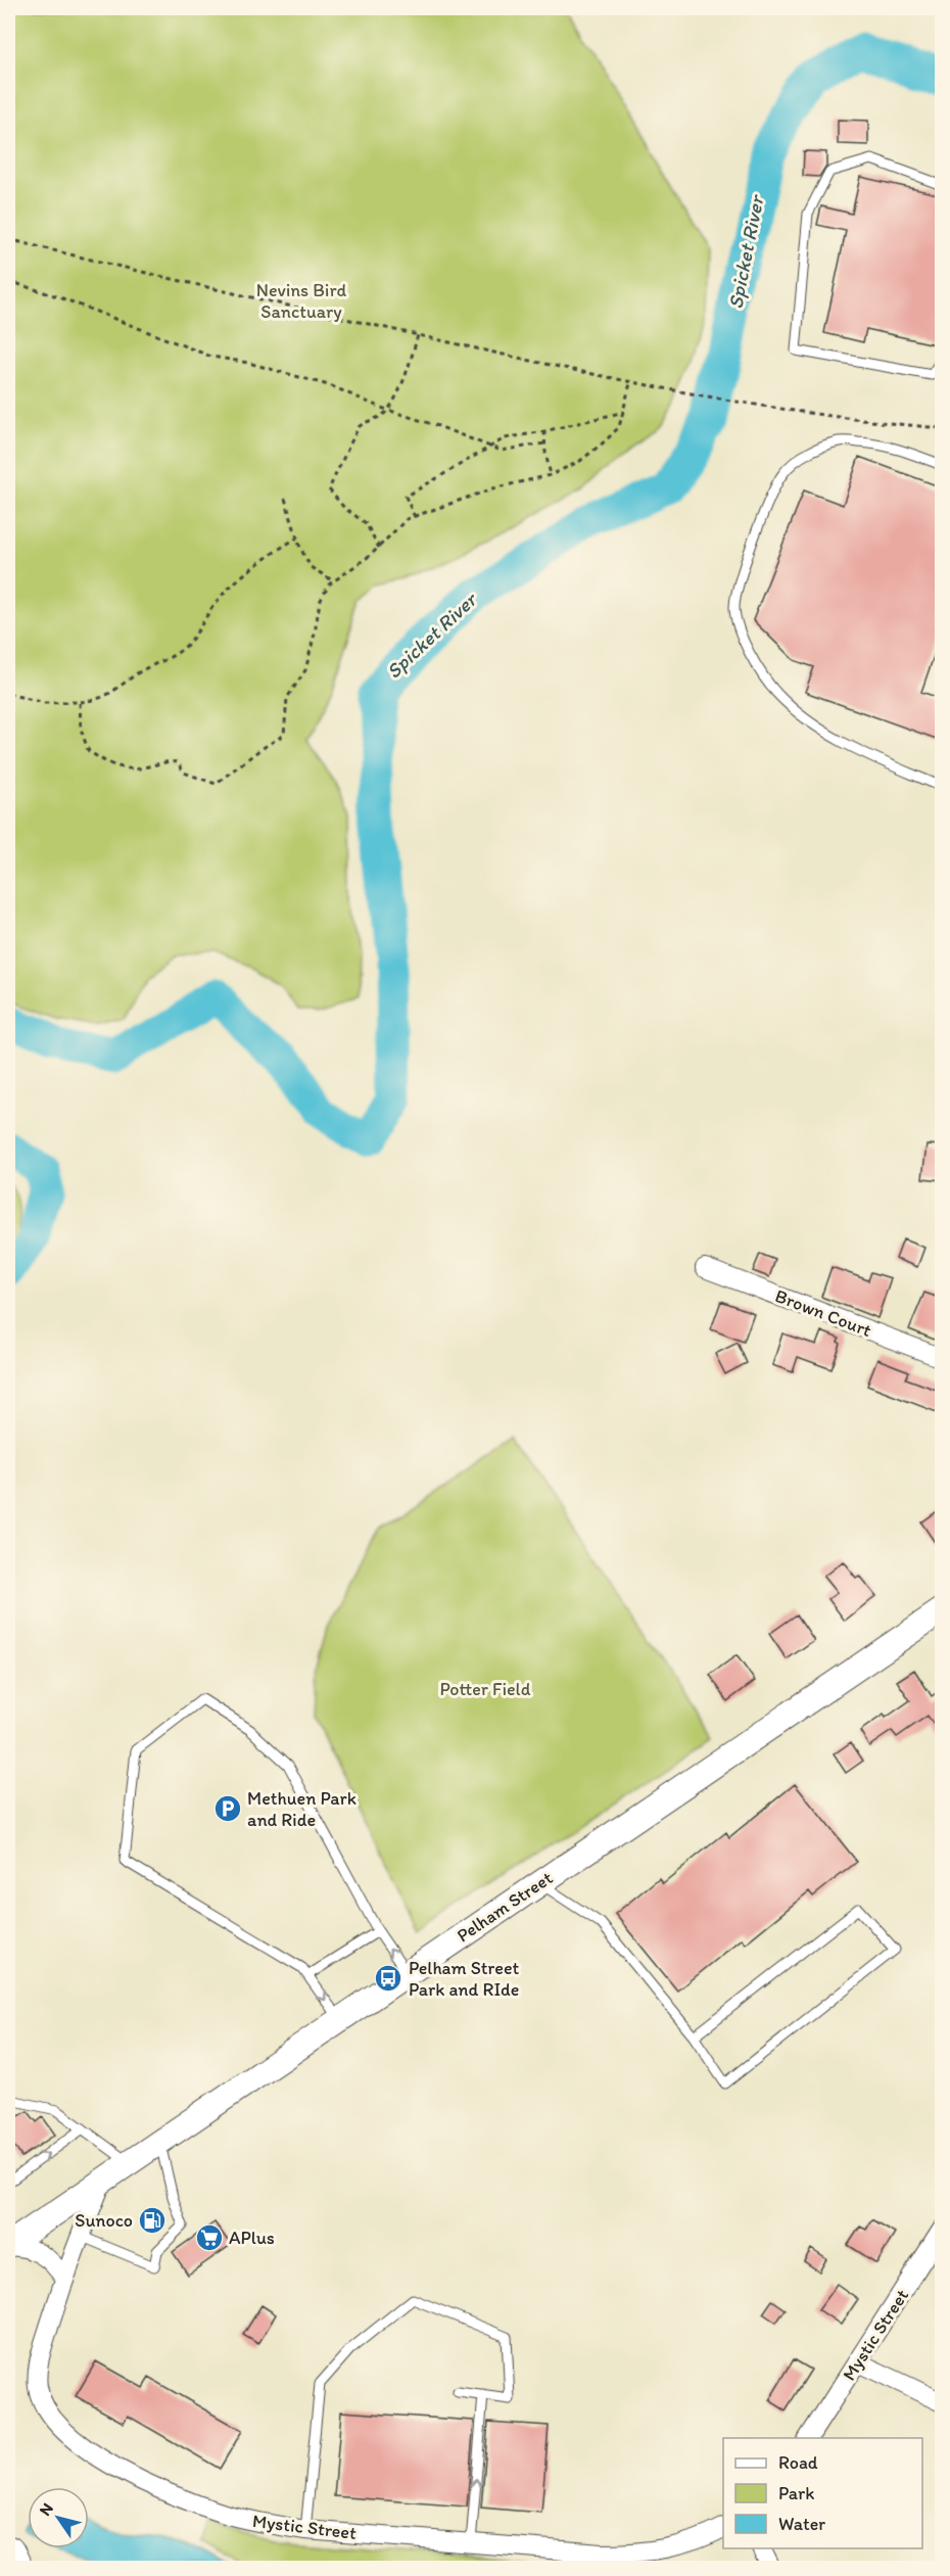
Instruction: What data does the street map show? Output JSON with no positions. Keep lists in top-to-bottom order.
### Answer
{
  "streets": {
    "main road": ["Pelham Street"],
    "street": ["Brown Court", "Mystic Street"]
  },
  "crossings": [
    ["Pelham Street", "Mystic Street"]
  ],
  "water": ["Spicket River"],
  "parks": ["Nevins Bird Sanctuary", "Potter Field"],
  "places": {
    "parking": ["Methuen Park and Ride"],
    "bus stop": ["Pelham Street Park and RIde"],
    "fuel station": ["Sunoco"],
    "supermarket": ["APlus"]
  },
  "legend": ["Road", "Park", "Water"],
  "north": "top left"
}
